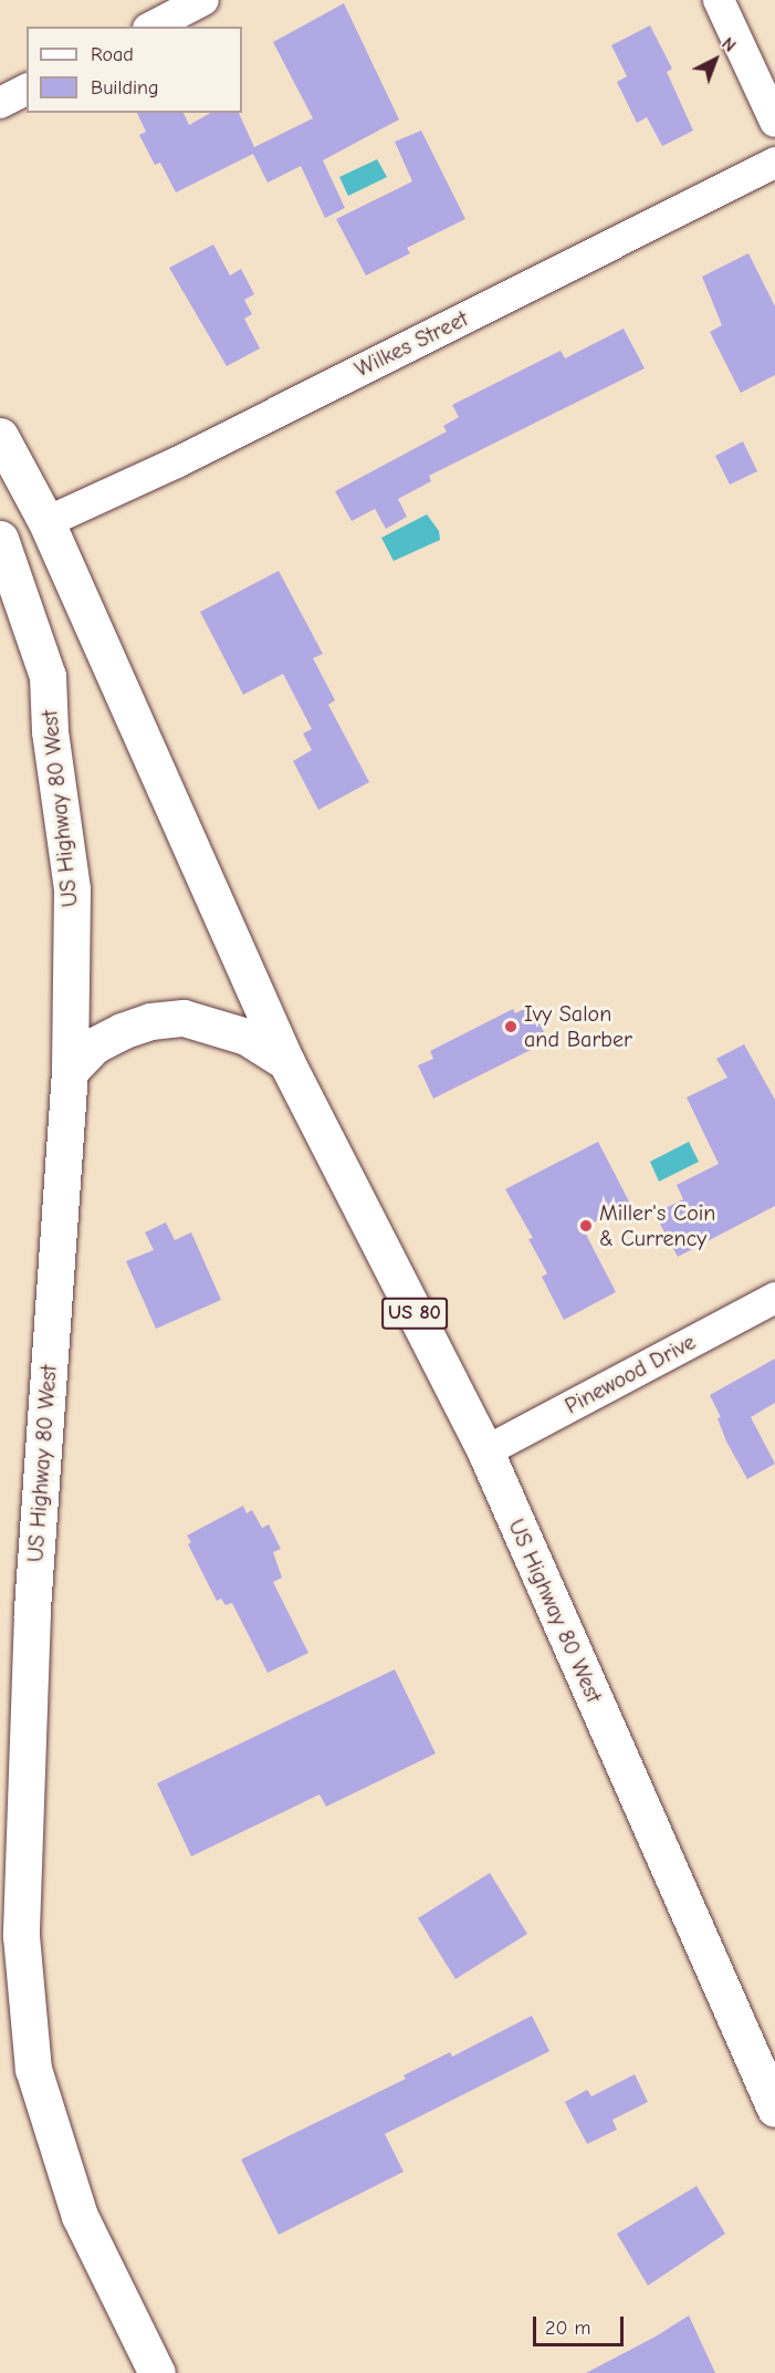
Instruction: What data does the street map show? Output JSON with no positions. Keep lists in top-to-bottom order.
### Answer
{
  "streets": {
    "main road": ["US Highway 80 West", "US 80"],
    "street": ["Wilkes Street", "Pinewood Drive"]
  },
  "crossings": [
    ["Wilkes Street", "US Highway 80 West"],
    ["US Highway 80 West", "Pinewood Drive"]
  ],
  "places": ["Ivy Salon and Barber", "Miller's Coin & Currency"],
  "legend": ["Road", "Building"],
  "scale_bar": "20 m",
  "north": "top right"
}
